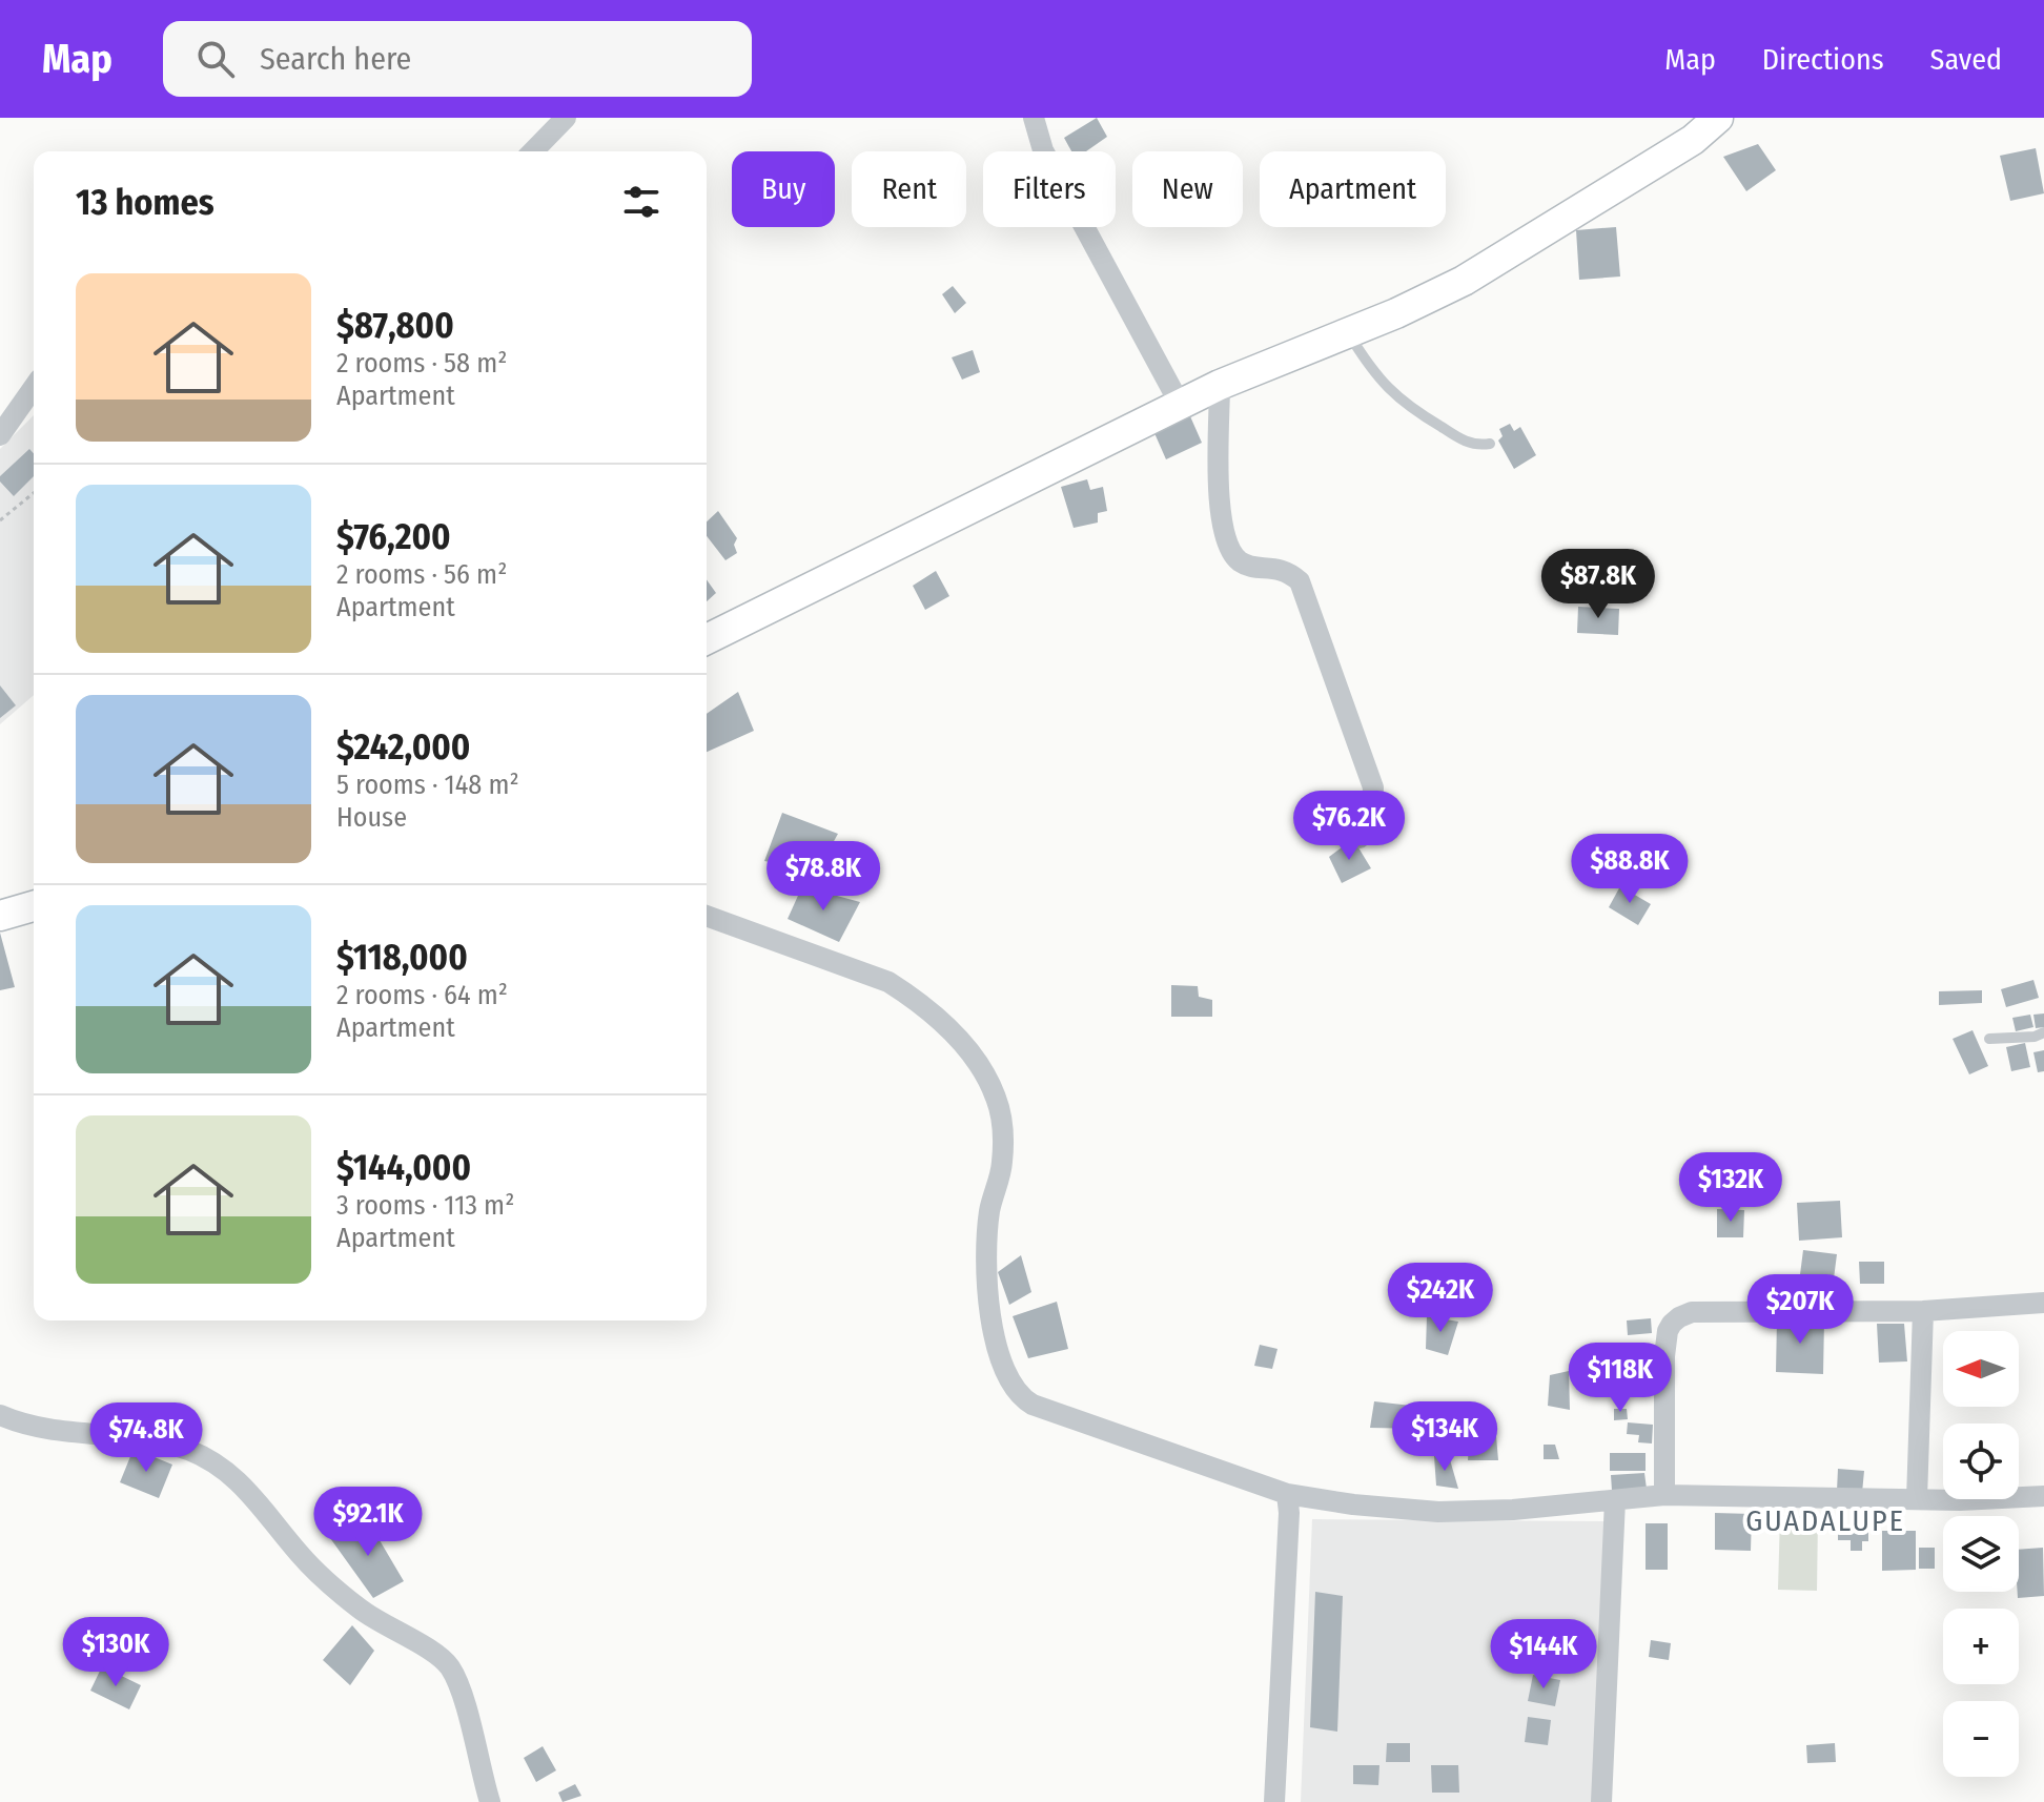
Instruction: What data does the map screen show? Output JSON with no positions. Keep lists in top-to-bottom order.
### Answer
{
  "districts": ["GUADALUPE"],
  "north": "left",
  "page": {
    "header": "Map",
    "search": "Search here",
    "nav": ["Map", "Directions", "Saved"],
    "chip": [
      "Buy",
      "Rent",
      "Filters",
      "New",
      "Apartment"
    ],
    "heading": "13 homes",
    "list": [
      {
        "name": "$87,800",
        "note": "2 rooms · 58 m² · Apartment"
      },
      {
        "name": "$76,200",
        "note": "2 rooms · 56 m² · Apartment"
      },
      {
        "name": "$242,000",
        "note": "5 rooms · 148 m² · House"
      },
      {
        "name": "$118,000",
        "note": "2 rooms · 64 m² · Apartment"
      },
      {
        "name": "$144,000",
        "note": "3 rooms · 113 m² · Apartment"
      }
    ],
    "price": [
      "$87.8K",
      "$76.2K",
      "$88.8K",
      "$78.8K",
      "$132K",
      "$242K",
      "$207K",
      "$118K",
      "$134K",
      "$74.8K",
      "$92.1K",
      "$130K",
      "$144K"
    ],
    "map_buttons": ["+", "−"]
  }
}
